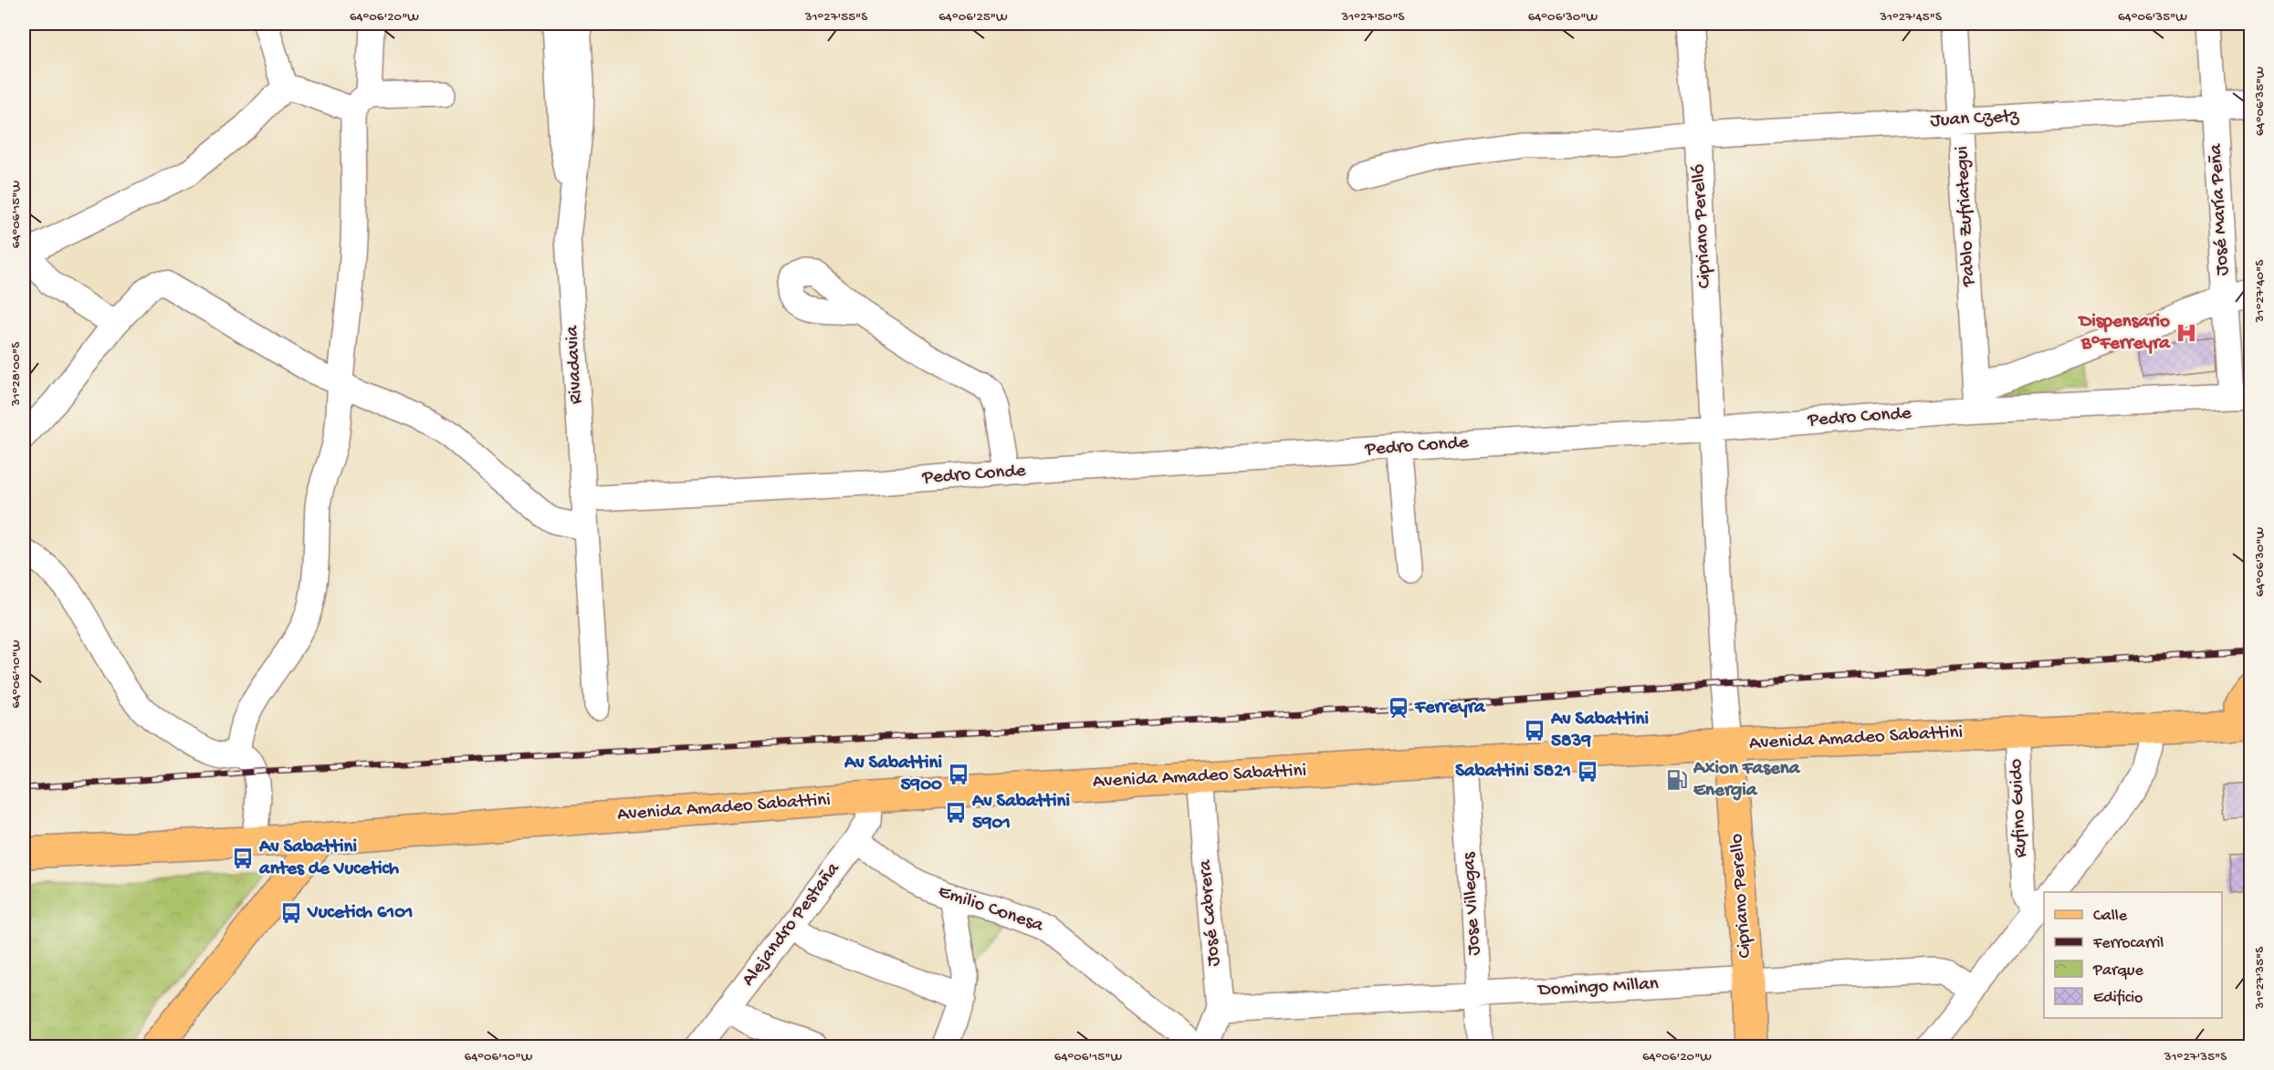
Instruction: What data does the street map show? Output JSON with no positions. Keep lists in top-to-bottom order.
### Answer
{
  "streets": {
    "main road": ["Avenida Amadeo Sabattini", "Cipriano Perello"],
    "street": [
      "Juan Czetz",
      "José María Peña",
      "Pablo Zufriategui",
      "Cipriano Perelló",
      "Rivadavia",
      "Pedro Conde",
      "Rufino Guido",
      "Jose Villegas",
      "Emilio Conesa",
      "José Cabrera",
      "Alejandro Pestaña",
      "Domingo Millan"
    ]
  },
  "crossings": [
    ["Juan Czetz", "José María Peña"],
    ["Juan Czetz", "Pablo Zufriategui"],
    ["Juan Czetz", "Cipriano Perelló"],
    ["José María Peña", "Pedro Conde"],
    ["Pablo Zufriategui", "Pedro Conde"],
    ["Cipriano Perelló", "Pedro Conde"],
    ["Cipriano Perelló", "Avenida Amadeo Sabattini"],
    ["Cipriano Perelló", "Cipriano Perello"],
    ["Rivadavia", "Pedro Conde"],
    ["Avenida Amadeo Sabattini", "Rufino Guido"],
    ["Avenida Amadeo Sabattini", "Cipriano Perello"],
    ["Avenida Amadeo Sabattini", "Jose Villegas"],
    ["Avenida Amadeo Sabattini", "José Cabrera"],
    ["Avenida Amadeo Sabattini", "Alejandro Pestaña"],
    ["Cipriano Perello", "Domingo Millan"],
    ["Jose Villegas", "Domingo Millan"],
    ["Emilio Conesa", "Alejandro Pestaña"],
    ["José Cabrera", "Domingo Millan"]
  ],
  "places": {
    "hospital": ["Dispensario B°Ferreyra"],
    "station": ["Ferreyra"],
    "bus stop": [
      "Av Sabattini 5839",
      "Sabattini 5821",
      "Av Sabattini 5900",
      "Av Sabattini 5901",
      "Av Sabattini antes de Vucetich",
      "Vucetich 6101"
    ],
    "fuel station": ["Axion Fasena Energia"]
  },
  "legend": [
    "Calle",
    "Ferrocarril",
    "Parque",
    "Edificio"
  ],
  "coordinates": [
    "64°06'20\"W",
    "31°27'55\"S",
    "64°06'25\"W",
    "31°27'50\"S",
    "64°06'30\"W",
    "31°27'45\"S",
    "64°06'35\"W",
    "64°06'15\"W",
    "31°27'40\"S",
    "31°28'00\"S",
    "64°06'10\"W",
    "31°27'35\"S"
  ]
}
